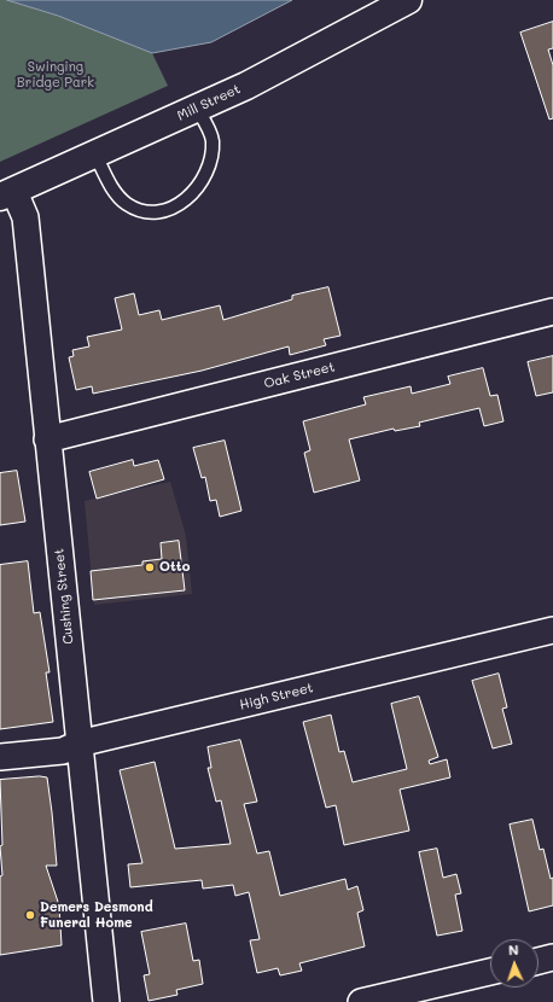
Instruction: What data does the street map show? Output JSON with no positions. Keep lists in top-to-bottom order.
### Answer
{
  "streets": {
    "highway": ["Mill Street"],
    "street": ["Oak Street", "Cushing Street", "High Street"]
  },
  "crossings": [
    ["Mill Street", "Cushing Street"],
    ["Oak Street", "Cushing Street"],
    ["Cushing Street", "High Street"]
  ],
  "parks": ["Swinging Bridge Park"],
  "places": ["Otto", "Demers Desmond Funeral Home"],
  "north": "top"
}
